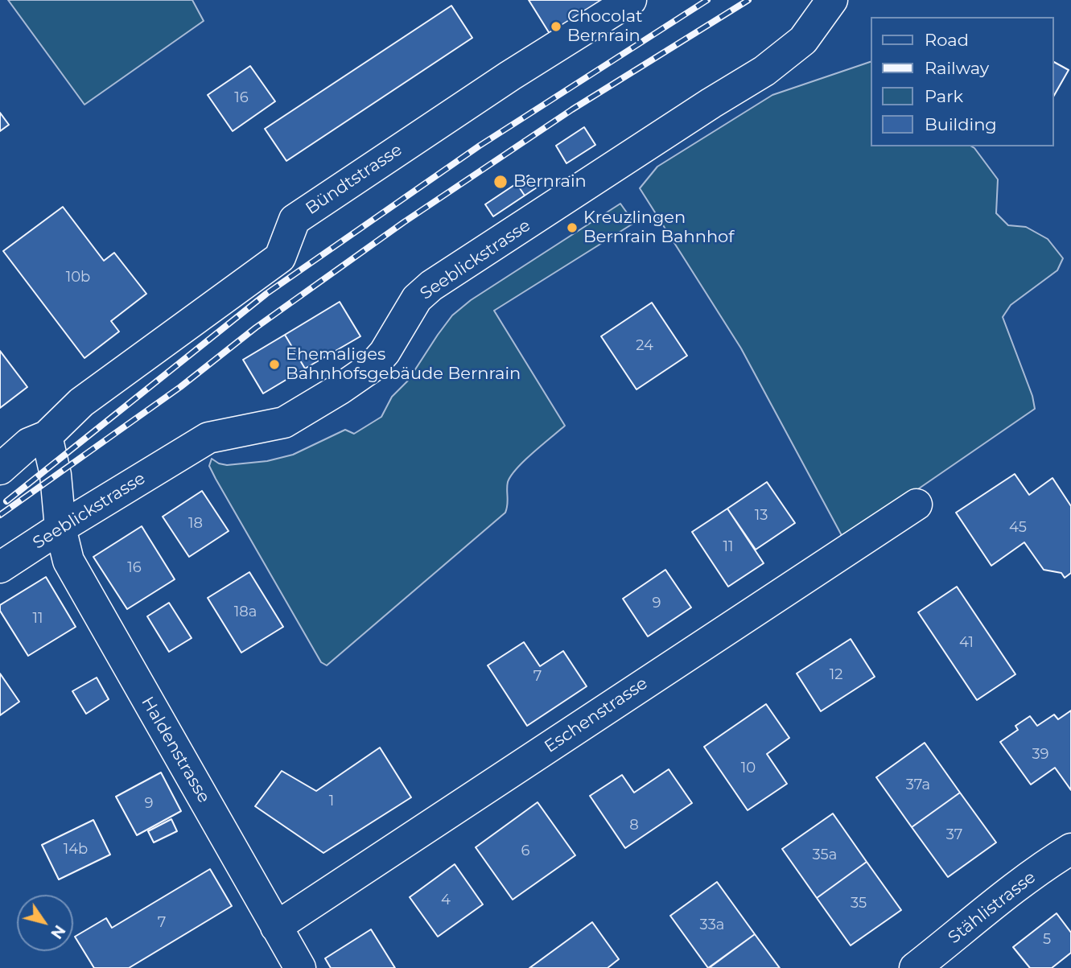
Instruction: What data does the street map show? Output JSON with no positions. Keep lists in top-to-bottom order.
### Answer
{
  "streets": {
    "street": [
      "Bündtstrasse",
      "Seeblickstrasse",
      "Eschenstrasse",
      "Haldenstrasse",
      "Stählistrasse"
    ]
  },
  "crossings": [
    ["Seeblickstrasse", "Haldenstrasse"],
    ["Eschenstrasse", "Haldenstrasse"]
  ],
  "places": [
    "Chocolat Bernrain",
    "Bernrain",
    "Kreuzlingen Bernrain Bahnhof",
    "Ehemaliges Bahnhofsgebäude Bernrain"
  ],
  "house_numbers": [
    "16",
    "10b",
    "24",
    "13",
    "18",
    "45",
    "11",
    "16",
    "9",
    "18a",
    "11",
    "41",
    "12",
    "7",
    "39",
    "10",
    "37a",
    "1",
    "9",
    "8",
    "37",
    "14b",
    "6",
    "35a",
    "4",
    "35",
    "7",
    "33a",
    "5"
  ],
  "legend": [
    "Road",
    "Railway",
    "Park",
    "Building"
  ],
  "north": "bottom right"
}
